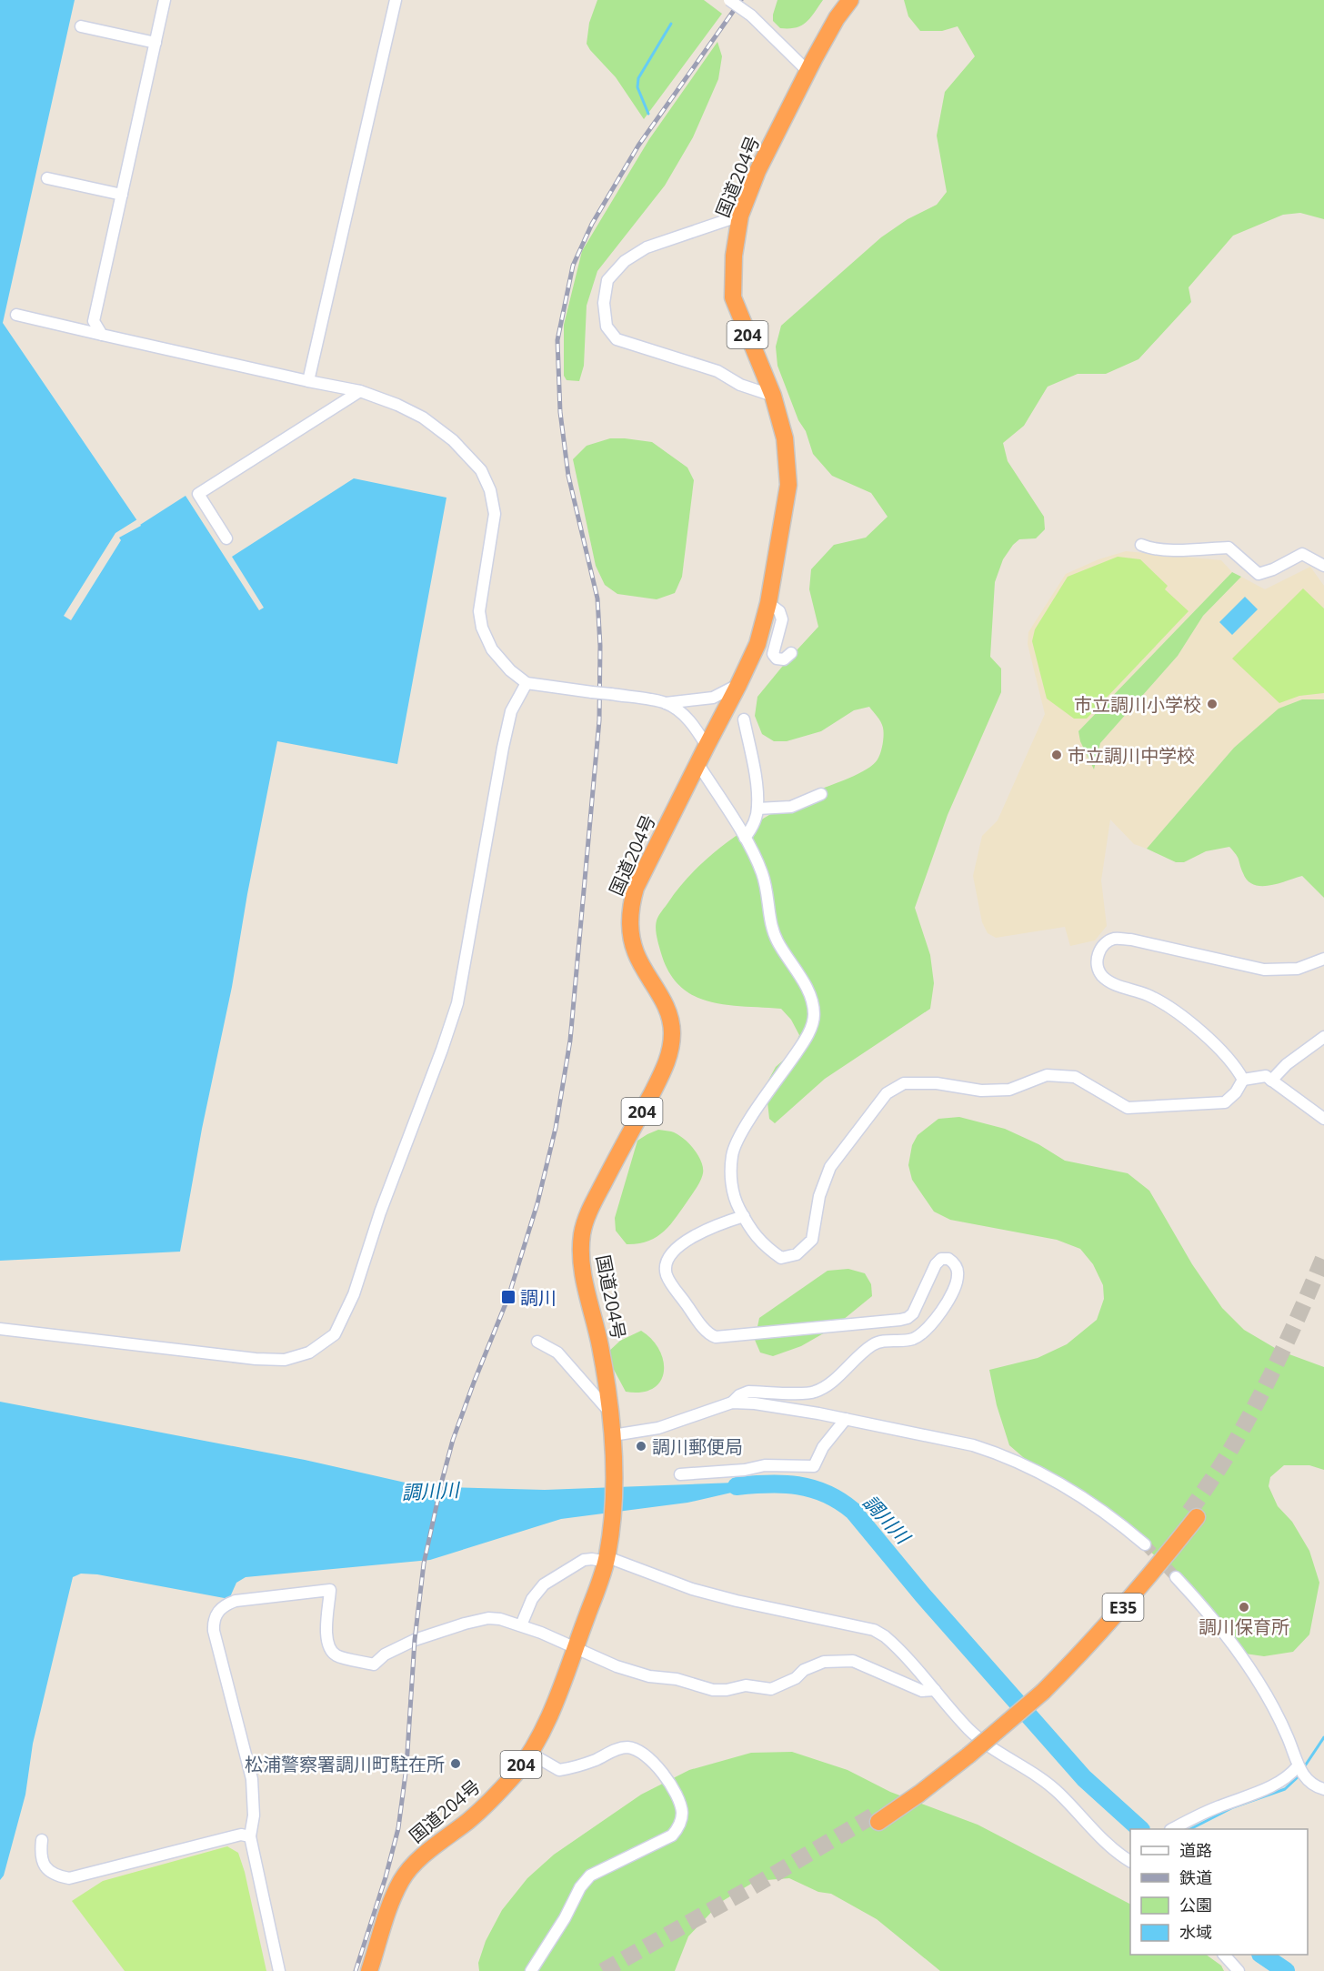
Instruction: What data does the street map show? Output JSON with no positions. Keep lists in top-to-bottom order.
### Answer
{
  "streets": {
    "highway": ["国道204号", "204", "E35"]
  },
  "water": ["調川川"],
  "places": {
    "other": [
      "市立調川小学校",
      "市立調川中学校",
      "調川郵便局",
      "調川保育所",
      "松浦警察署調川町駐在所"
    ],
    "transit": ["調川"]
  },
  "legend": [
    "道路",
    "鉄道",
    "公園",
    "水域"
  ]
}
